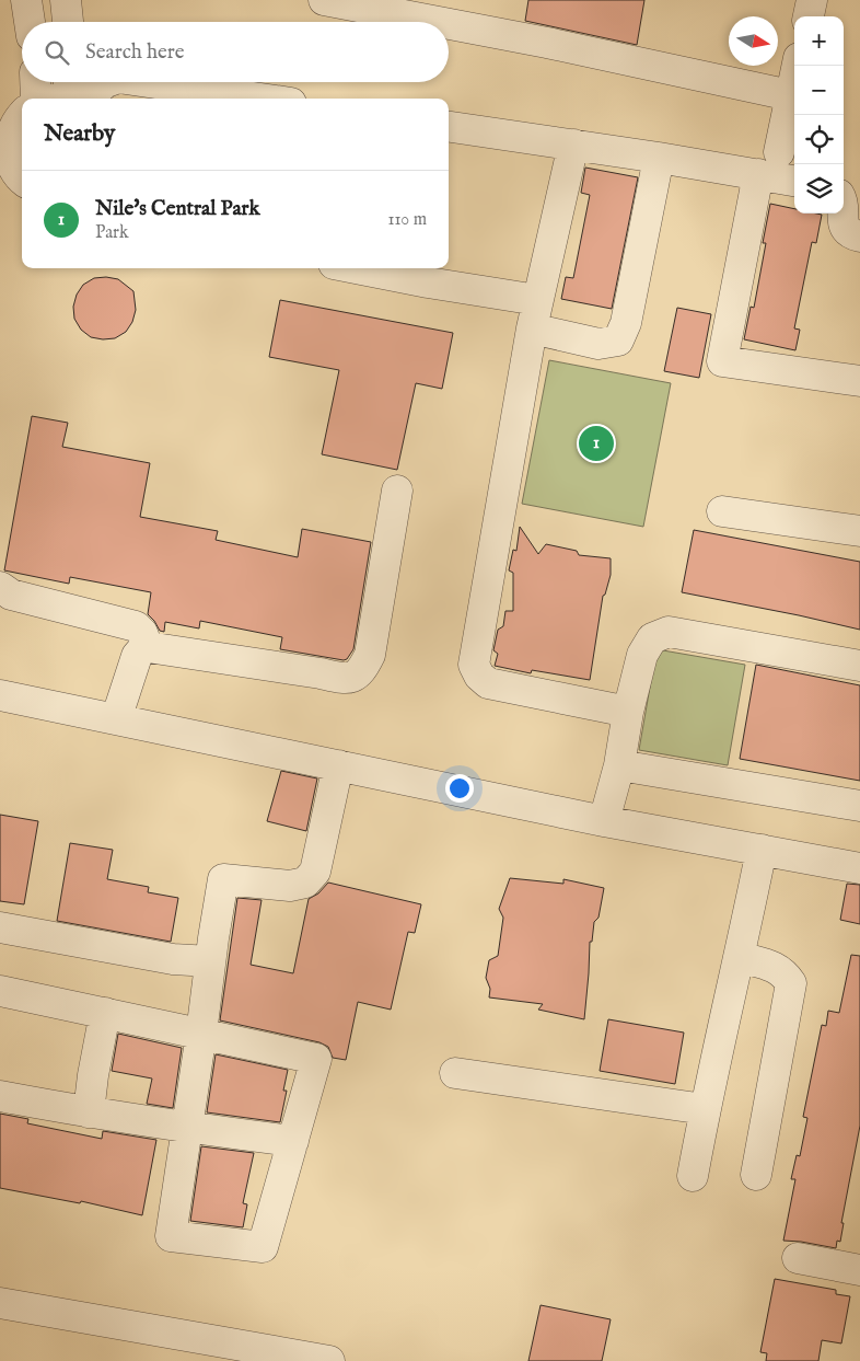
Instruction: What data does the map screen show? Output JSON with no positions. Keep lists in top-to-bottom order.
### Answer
{
  "north": "right",
  "page": {
    "map_buttons": ["+", "−"],
    "search": "Search here",
    "heading": "Nearby",
    "list": [
      {
        "mark": "1",
        "name": "Nile's Central Park",
        "note": "Park",
        "value": "110 m"
      }
    ],
    "pins": "1"
  }
}
